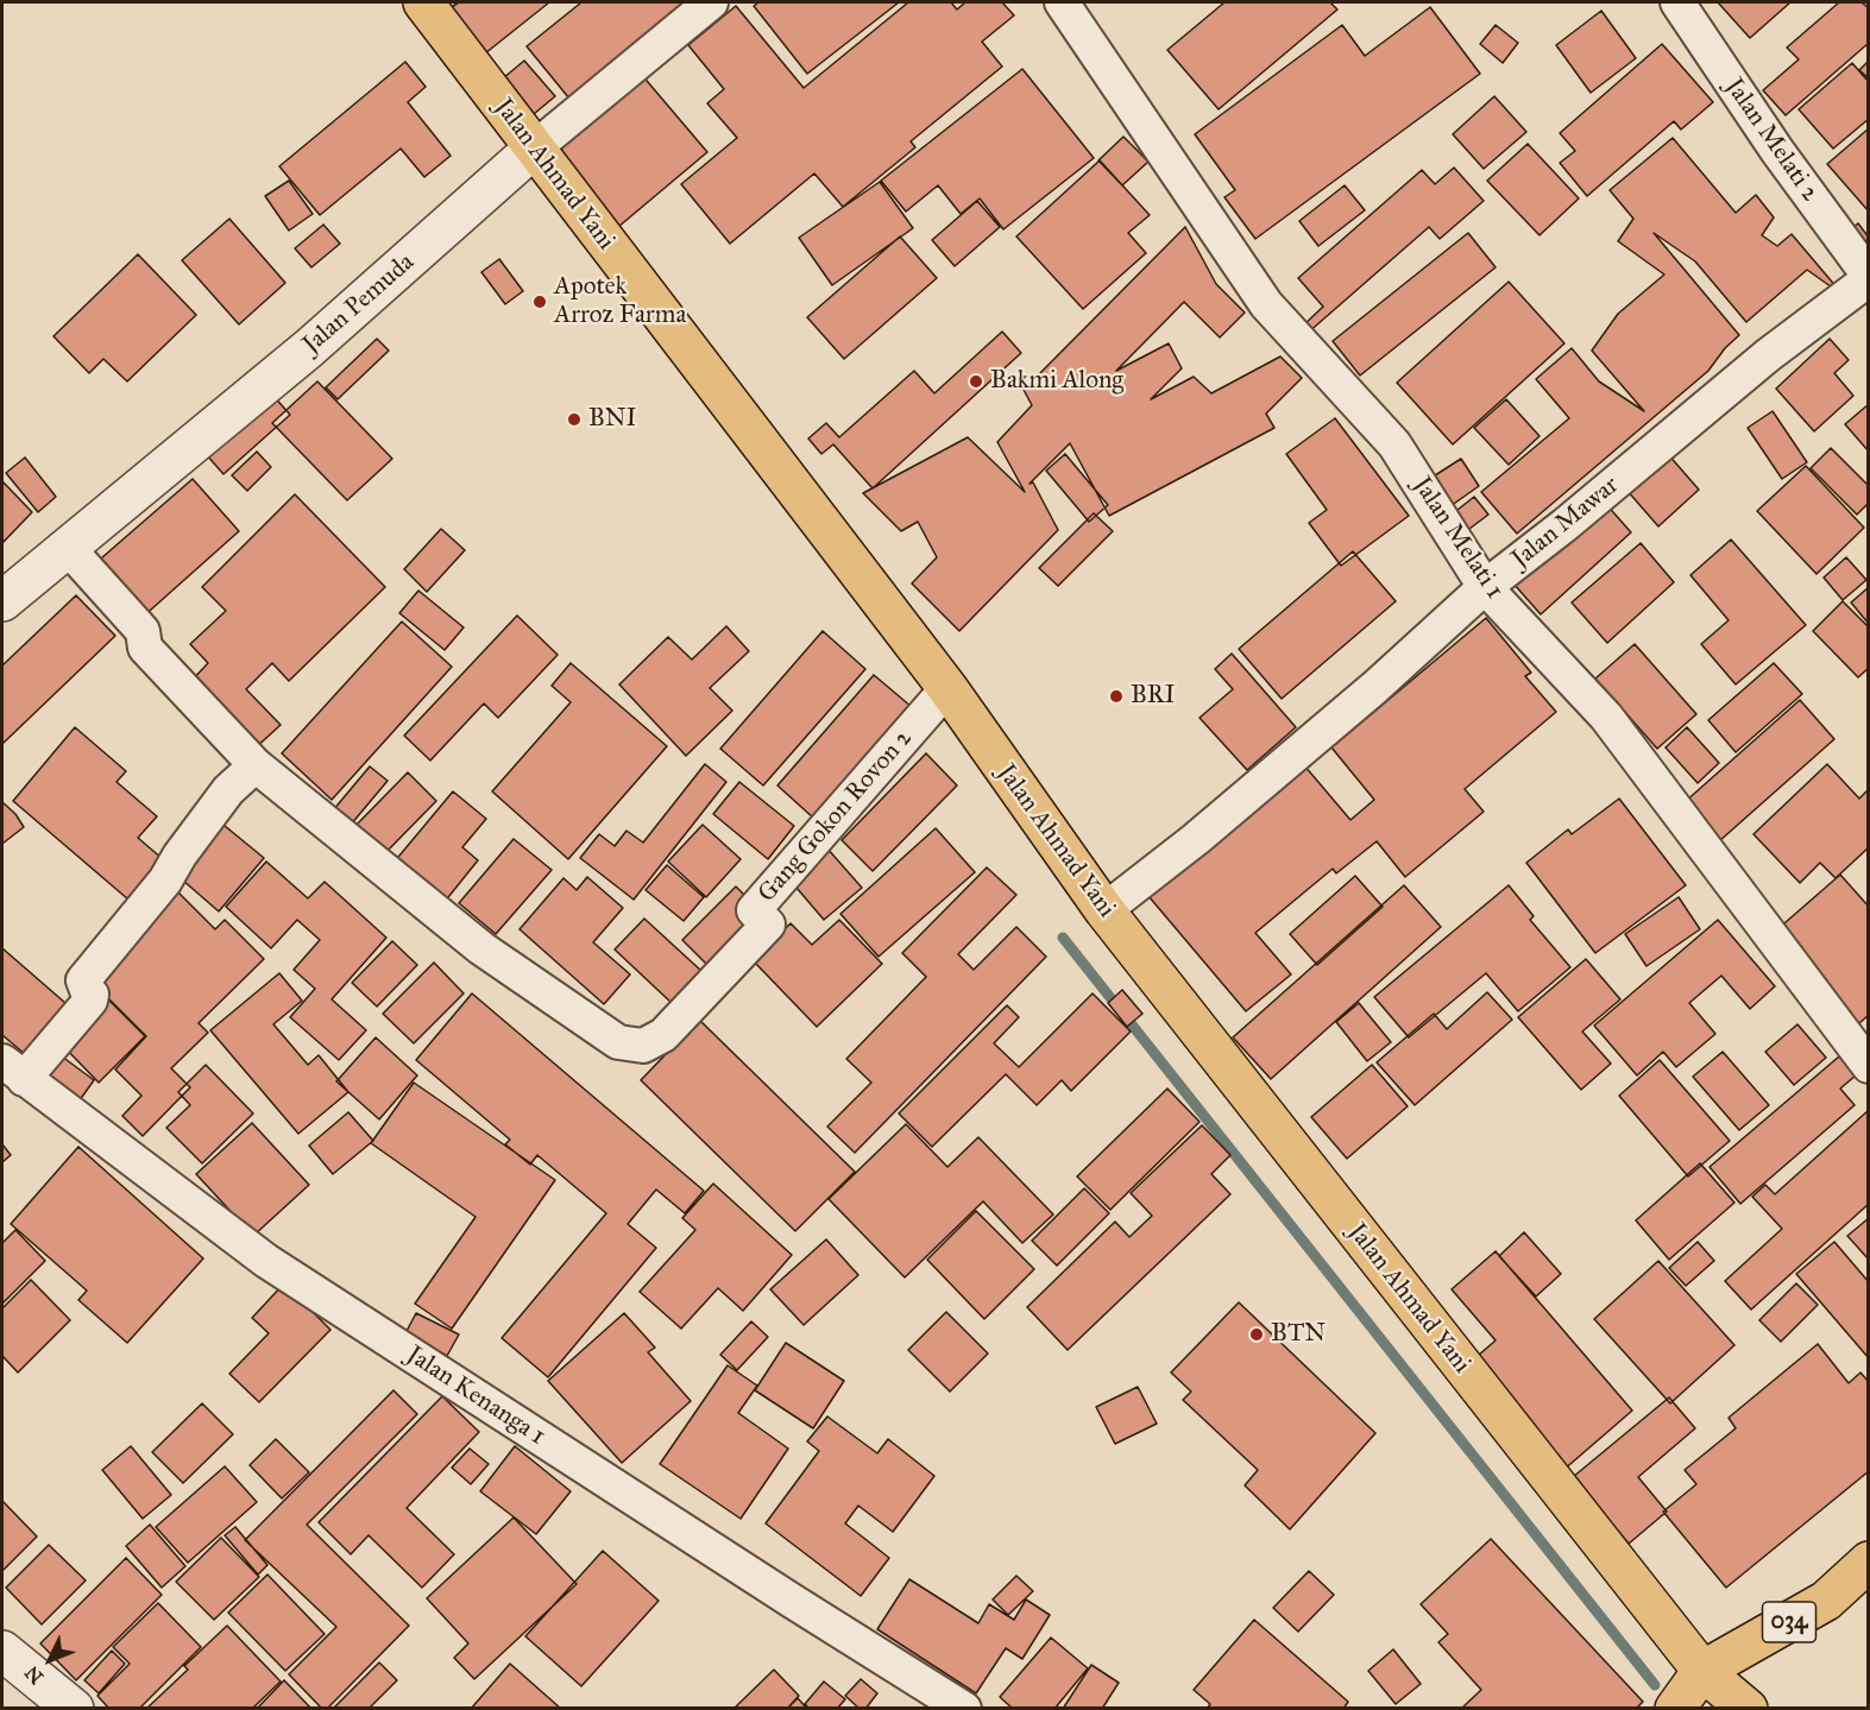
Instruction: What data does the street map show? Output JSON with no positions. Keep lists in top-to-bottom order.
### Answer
{
  "streets": {
    "main road": ["Jalan Ahmad Yani", "034"],
    "street": [
      "Jalan Melati 2",
      "Jalan Pemuda",
      "Jalan Mawar",
      "Jalan Melati 1",
      "Gang Gokon Rovon 2",
      "Jalan Kenanga 1"
    ]
  },
  "crossings": [
    ["Jalan Melati 2", "Jalan Mawar"],
    ["Jalan Ahmad Yani", "Jalan Pemuda"],
    ["Jalan Ahmad Yani", "Jalan Mawar"],
    ["Jalan Ahmad Yani", "Gang Gokon Rovon 2"],
    ["Jalan Ahmad Yani", "034"],
    ["Jalan Mawar", "Jalan Melati 1"]
  ],
  "places": [
    "Apotek Arroz Farma",
    "Bakmi Along",
    "BNI",
    "BRI",
    "BTN"
  ],
  "north": "bottom left"
}
